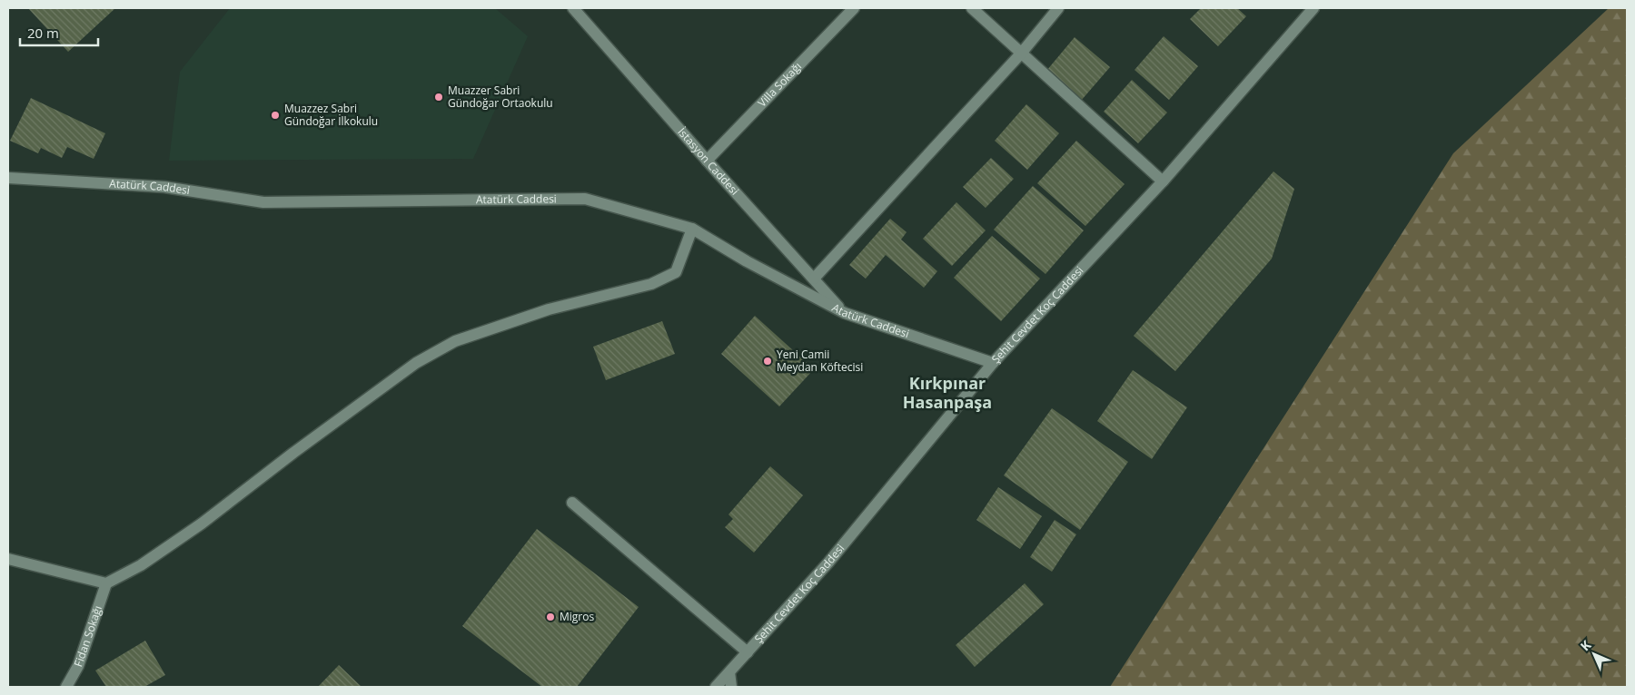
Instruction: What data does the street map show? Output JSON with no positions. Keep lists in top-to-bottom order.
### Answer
{
  "streets": {
    "street": [
      "Villa Sokağı",
      "İstasyon Caddesi",
      "Atatürk Caddesi",
      "Şehit Cevdet Koç Caddesi",
      "Fidan Sokağı"
    ]
  },
  "crossings": [
    ["Villa Sokağı", "İstasyon Caddesi"],
    ["İstasyon Caddesi", "Atatürk Caddesi"],
    ["Atatürk Caddesi", "Şehit Cevdet Koç Caddesi"]
  ],
  "districts": ["Kırkpınar Hasanpaşa"],
  "places": [
    "Muazzer Sabri Gündoğar Ortaokulu",
    "Muazzez Sabri Gündoğar İlkokulu",
    "Yeni Camii Meydan Köftecisi",
    "Migros"
  ],
  "scale_bar": "20 m",
  "north": "top left"
}
